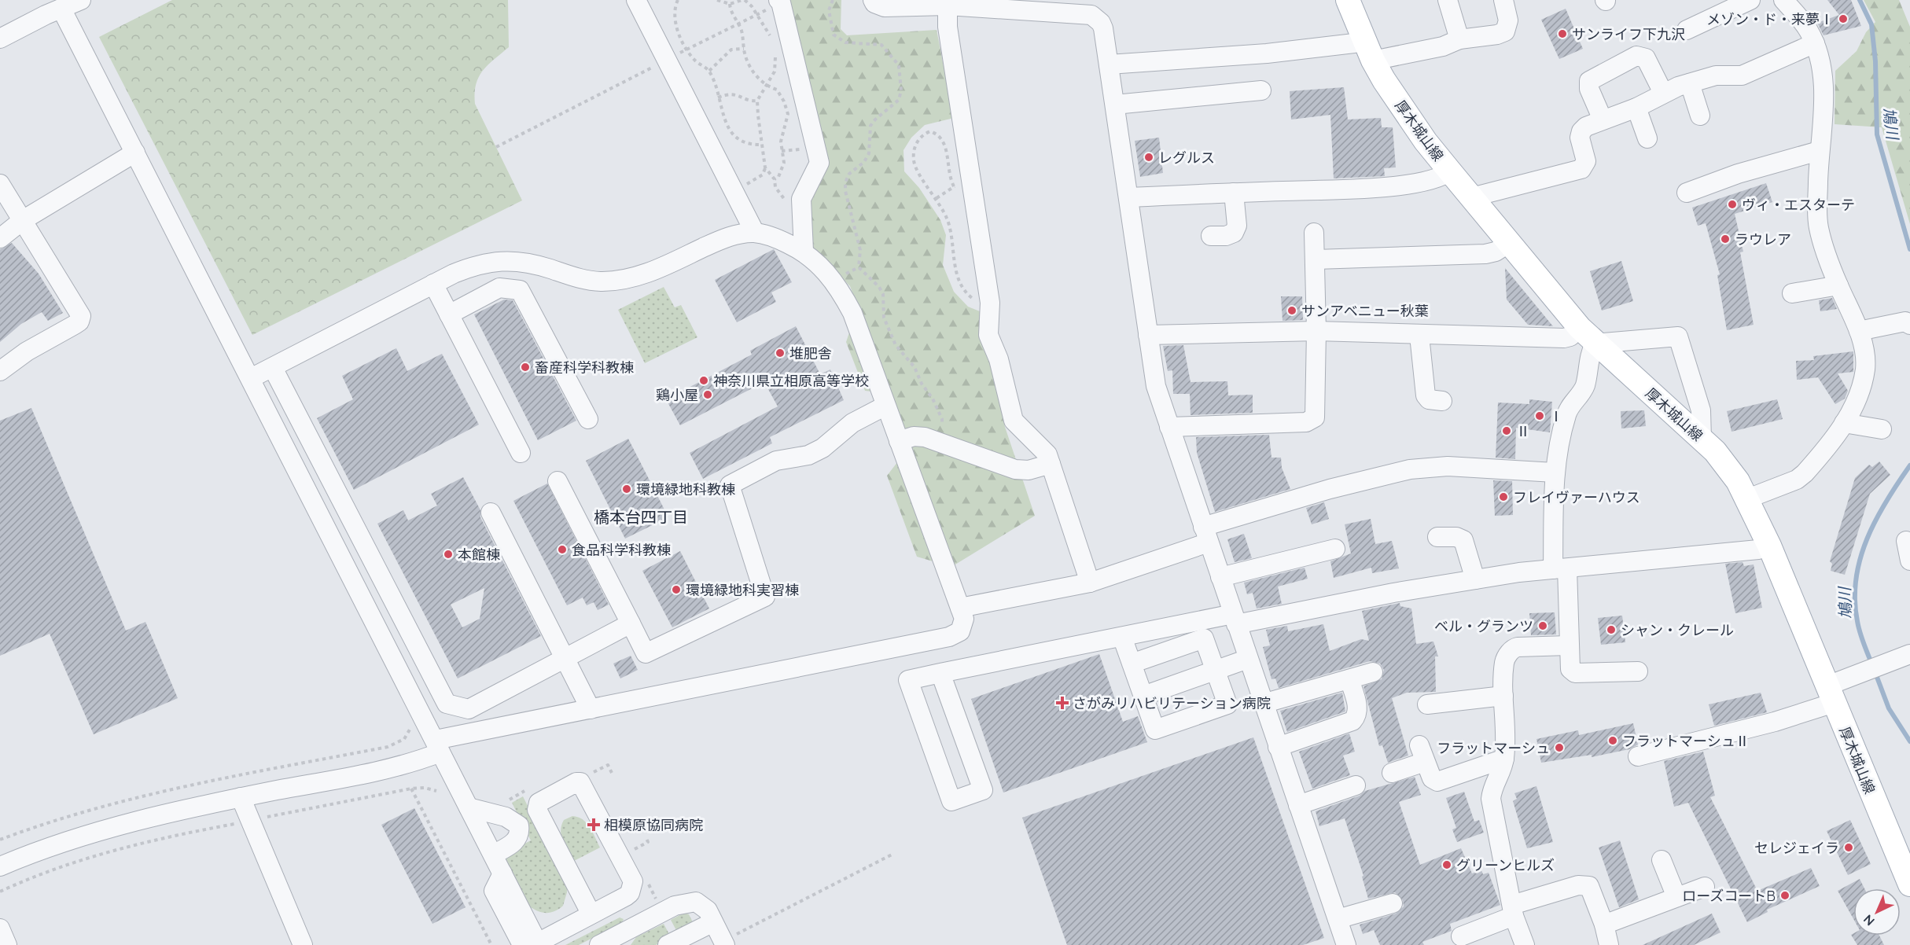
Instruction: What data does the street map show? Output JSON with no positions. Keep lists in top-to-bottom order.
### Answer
{
  "streets": {
    "main road": ["厚木城山線"]
  },
  "districts": ["橋本台四丁目"],
  "water": ["鳩川"],
  "places": {
    "other": [
      "メゾン・ド・来夢Ⅰ",
      "サンライフ下九沢",
      "レグルス",
      "ヴィ・エスターテ",
      "ラウレア",
      "サンアベニュー秋葉",
      "堆肥舎",
      "畜産科学科教棟",
      "神奈川県立相原高等学校",
      "鶏小屋",
      "Ⅰ",
      "Ⅱ",
      "環境緑地科教棟",
      "フレイヴァーハウス",
      "食品科学科教棟",
      "本館棟",
      "環境緑地科実習棟",
      "ベル・グランツ",
      "シャン・クレール",
      "フラットマーシュⅡ",
      "フラットマーシュ",
      "セレジェイラ",
      "グリーンヒルズ",
      "ローズコートB"
    ],
    "health": ["さがみリハビリテーション病院", "相模原協同病院"]
  },
  "north": "bottom left"
}
